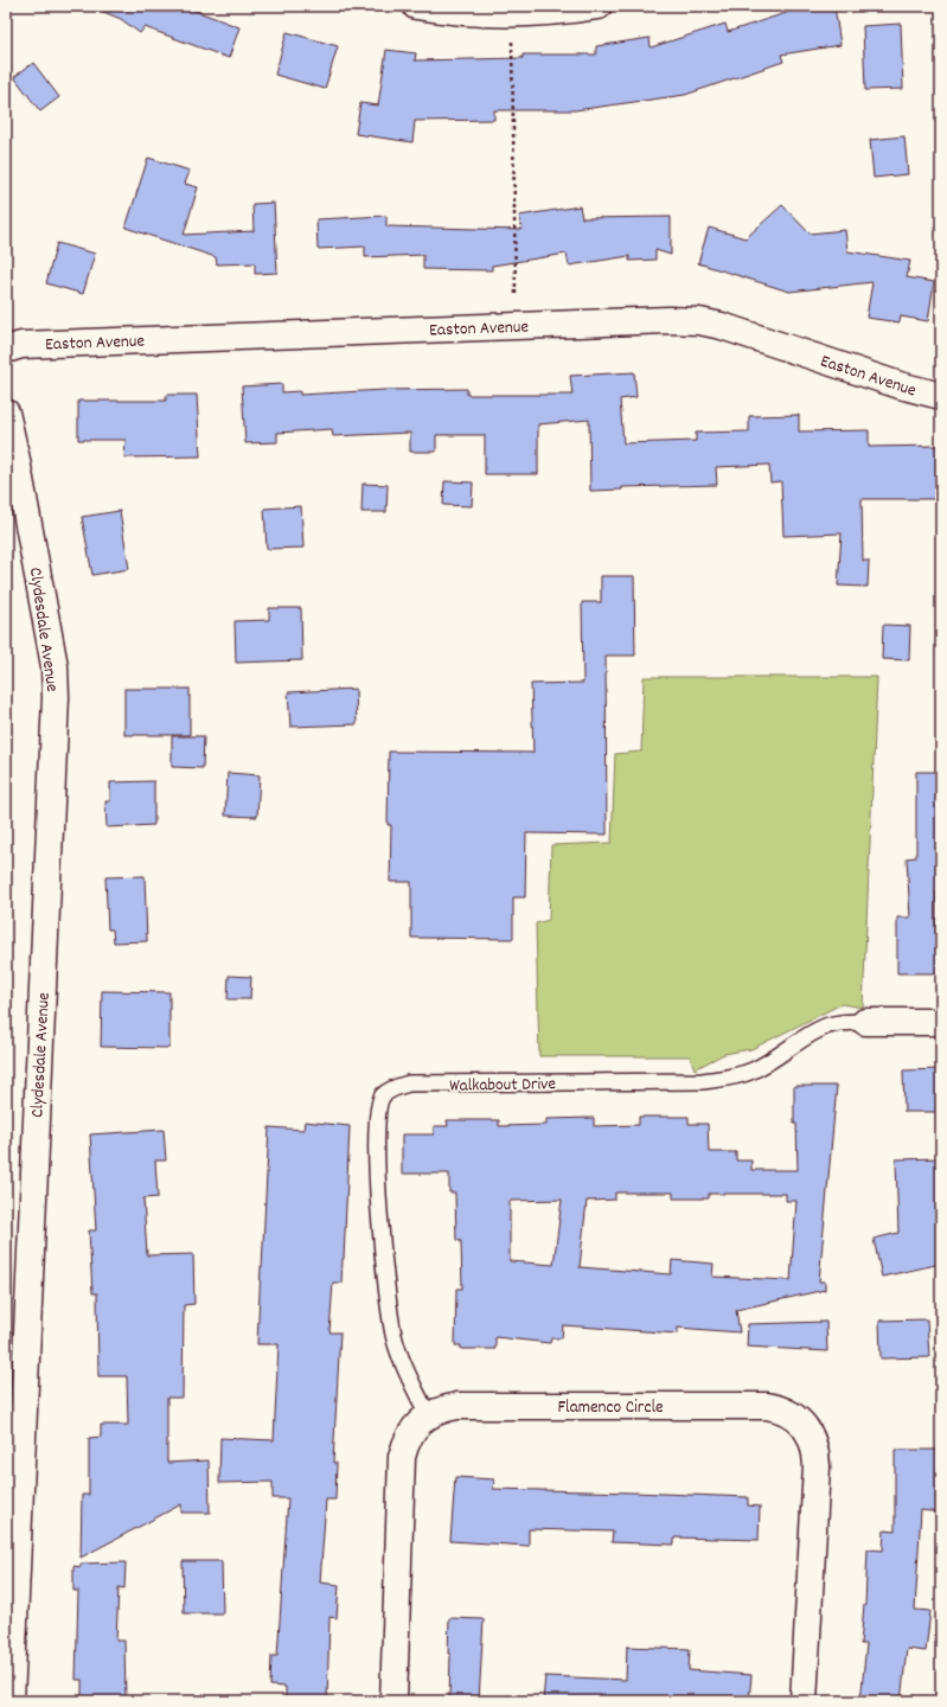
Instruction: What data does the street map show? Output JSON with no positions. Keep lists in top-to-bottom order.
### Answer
{
  "streets": {
    "street": [
      "Easton Avenue",
      "Clydesdale Avenue",
      "Walkabout Drive",
      "Flamenco Circle"
    ]
  },
  "crossings": [
    ["Walkabout Drive", "Flamenco Circle"]
  ]
}
